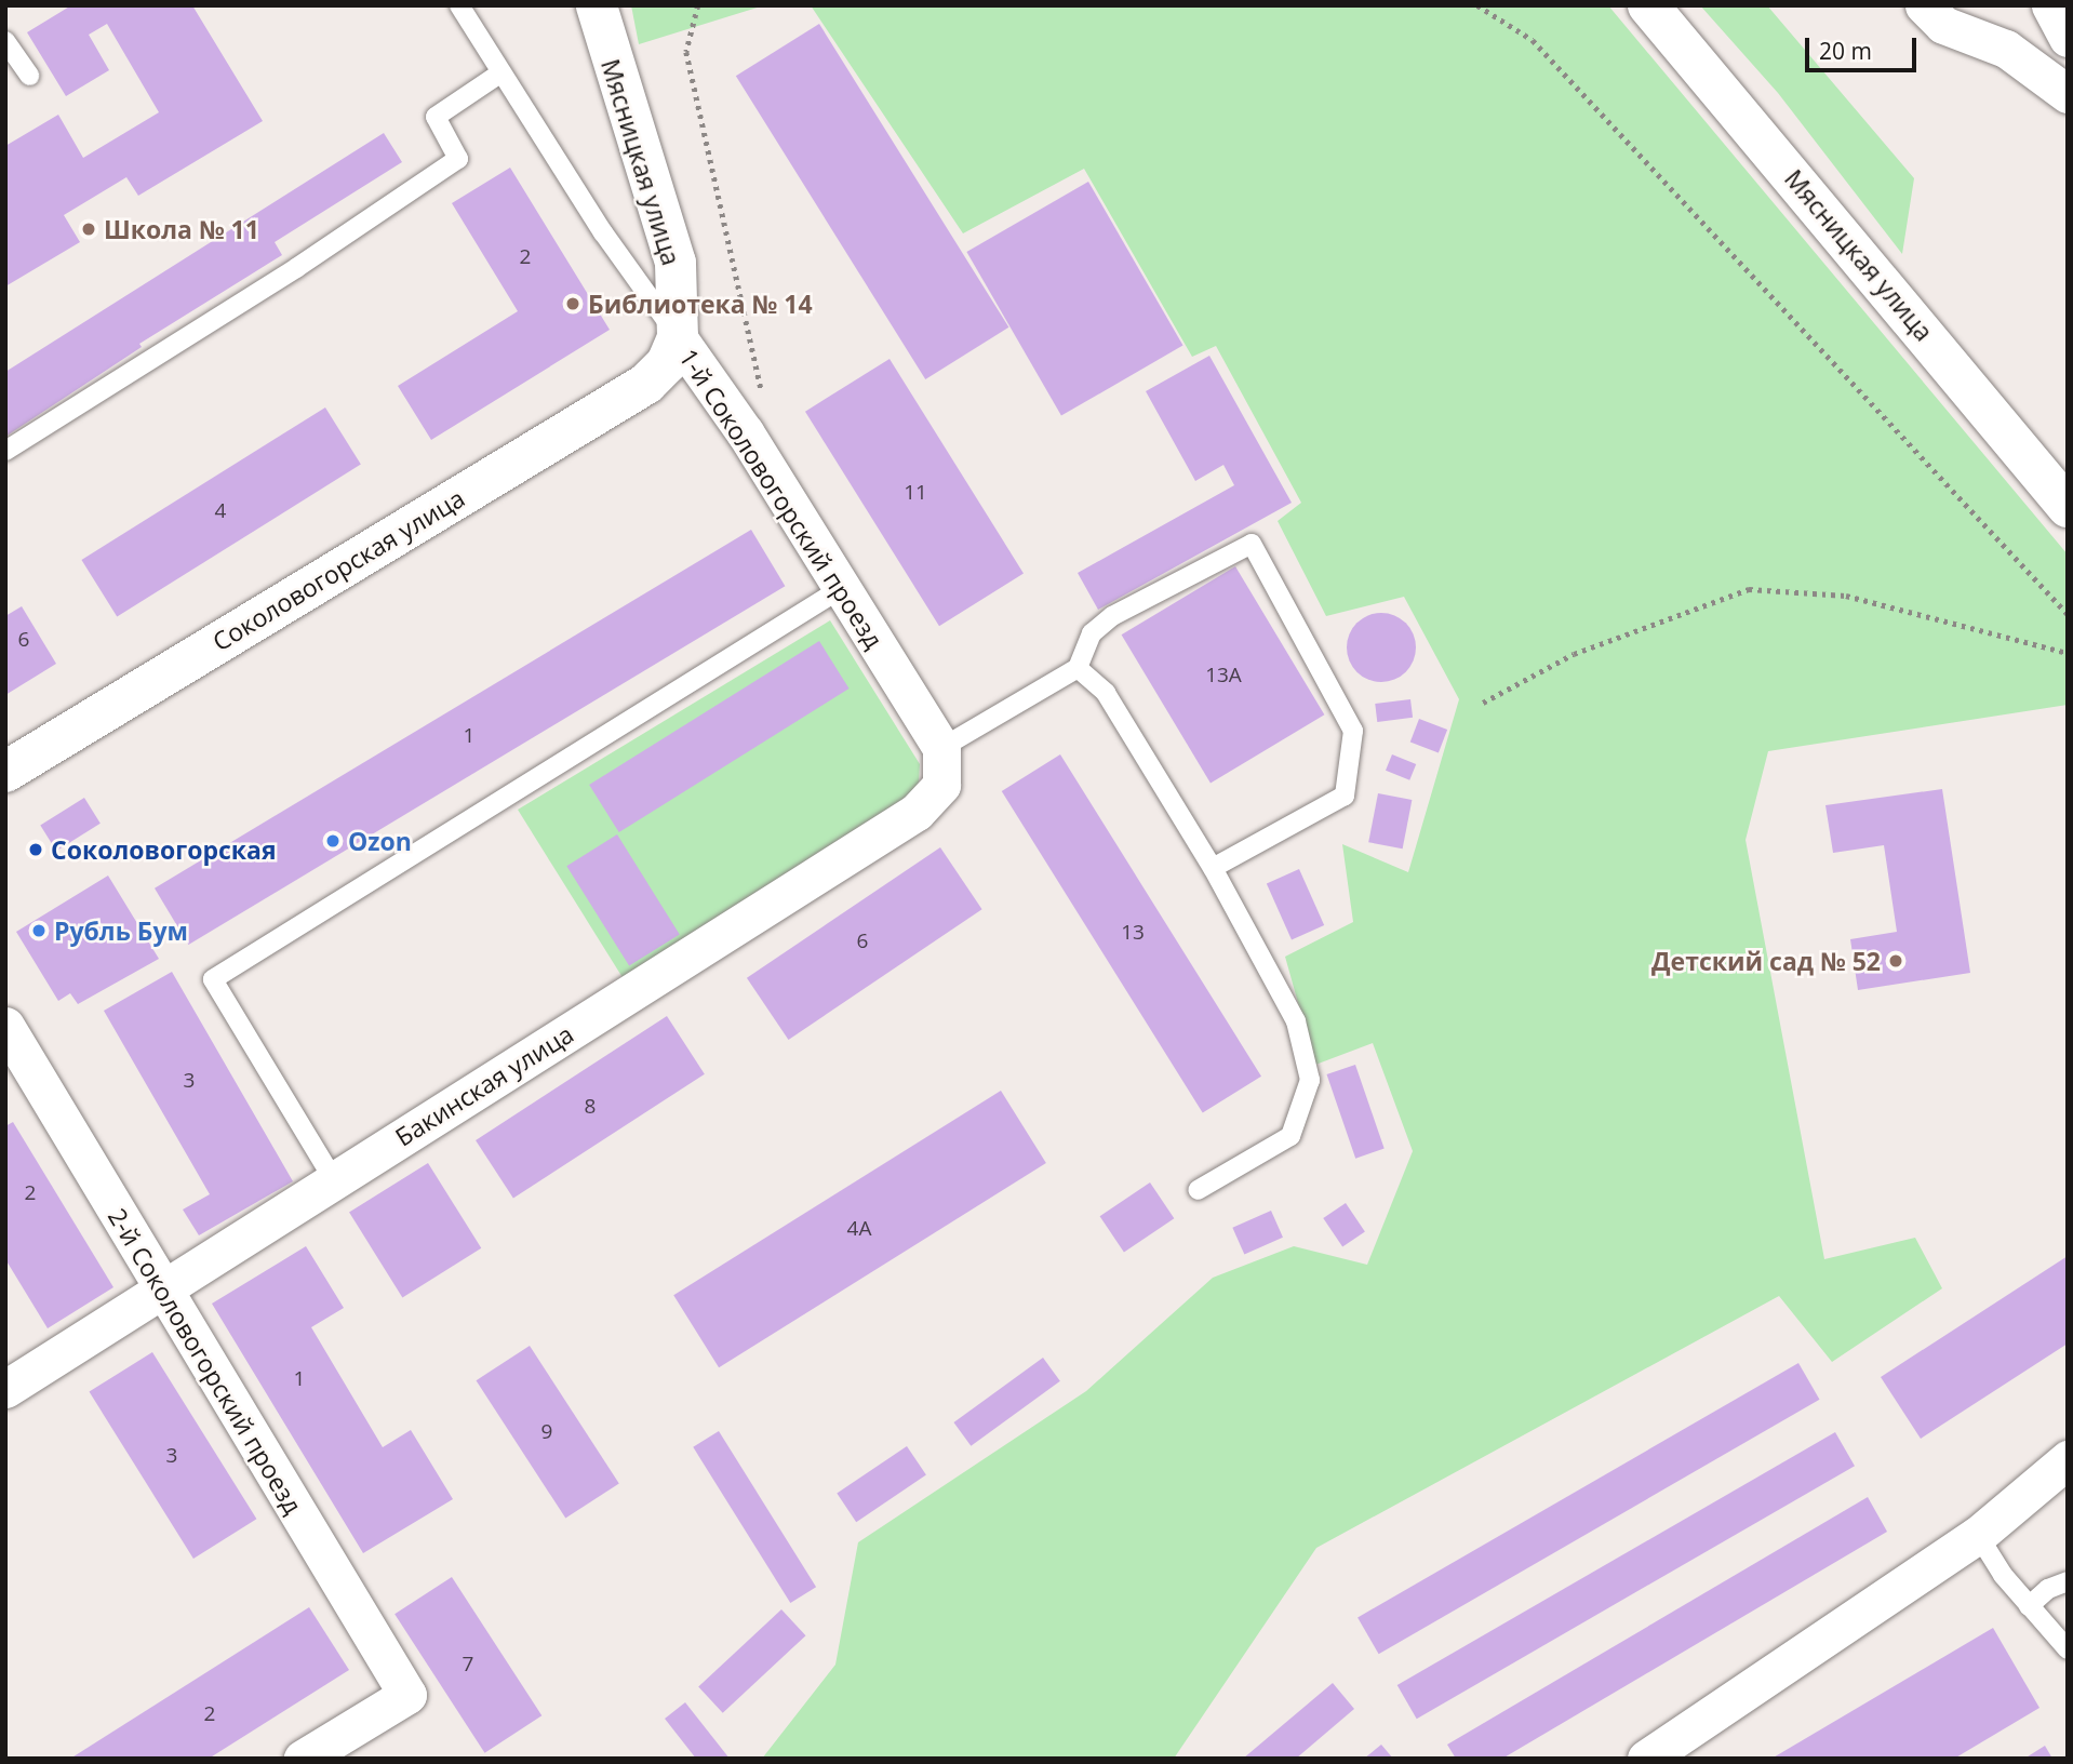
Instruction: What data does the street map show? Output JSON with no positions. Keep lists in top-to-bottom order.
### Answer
{
  "streets": {
    "main road": ["Мясницкая улица", "Соколовогорская улица"],
    "street": ["1-й Соколовогорский проезд", "Бакинская улица", "2-й Соколовогорский проезд"]
  },
  "crossings": [
    ["Мясницкая улица", "1-й Соколовогорский проезд"],
    ["Мясницкая улица", "Соколовогорская улица"],
    ["1-й Соколовогорский проезд", "Соколовогорская улица"],
    ["1-й Соколовогорский проезд", "Бакинская улица"],
    ["Бакинская улица", "2-й Соколовогорский проезд"]
  ],
  "places": [
    "Школа № 11",
    "Библиотека № 14",
    "Ozon",
    "Соколовогорская",
    "Рубль Бум",
    "Детский сад № 52"
  ],
  "house_numbers": [
    "2",
    "11",
    "4",
    "6",
    "13А",
    "1",
    "13",
    "6",
    "3",
    "8",
    "2",
    "4А",
    "1",
    "9",
    "3",
    "7",
    "2"
  ],
  "scale_bar": "20 m"
}
